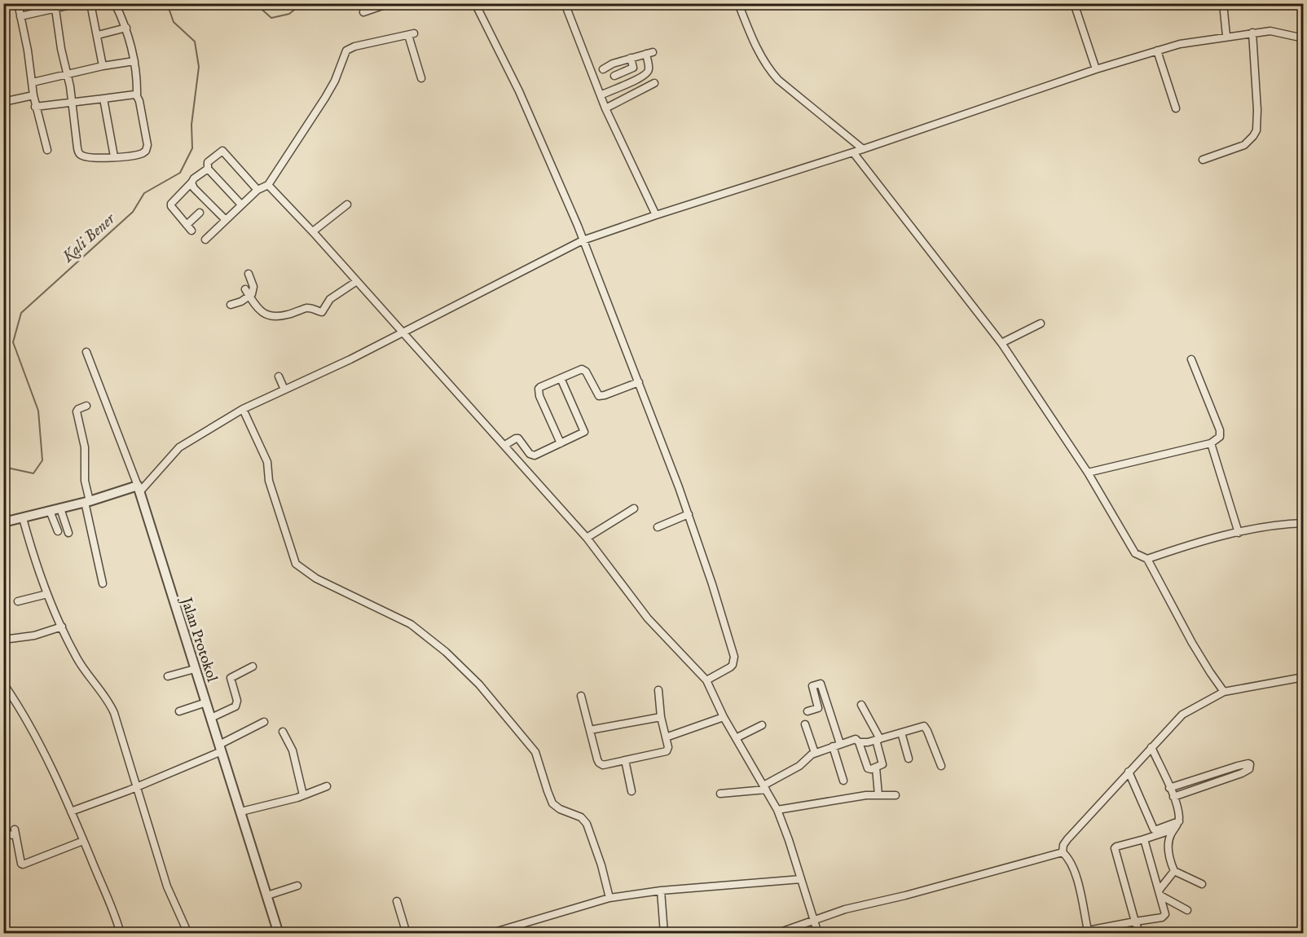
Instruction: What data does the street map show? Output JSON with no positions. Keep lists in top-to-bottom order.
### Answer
{
  "streets": {
    "street": ["Jalan Protokol"]
  },
  "water": ["Kali Bener"]
}
